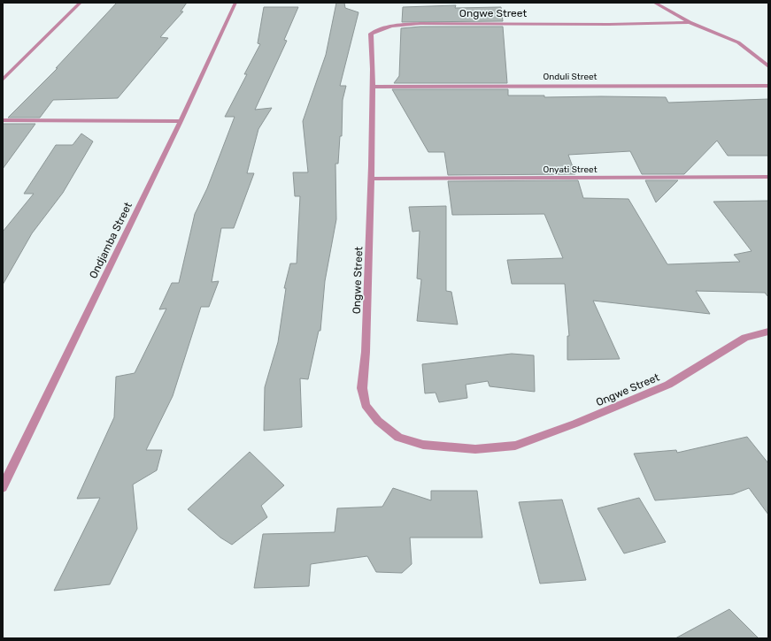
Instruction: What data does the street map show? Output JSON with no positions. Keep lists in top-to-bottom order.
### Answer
{
  "streets": {
    "street": [
      "Ongwe Street",
      "Onduli Street",
      "Onyati Street",
      "Ondjamba Street"
    ]
  },
  "crossings": [
    ["Ongwe Street", "Onduli Street"],
    ["Ongwe Street", "Onyati Street"]
  ]
}
